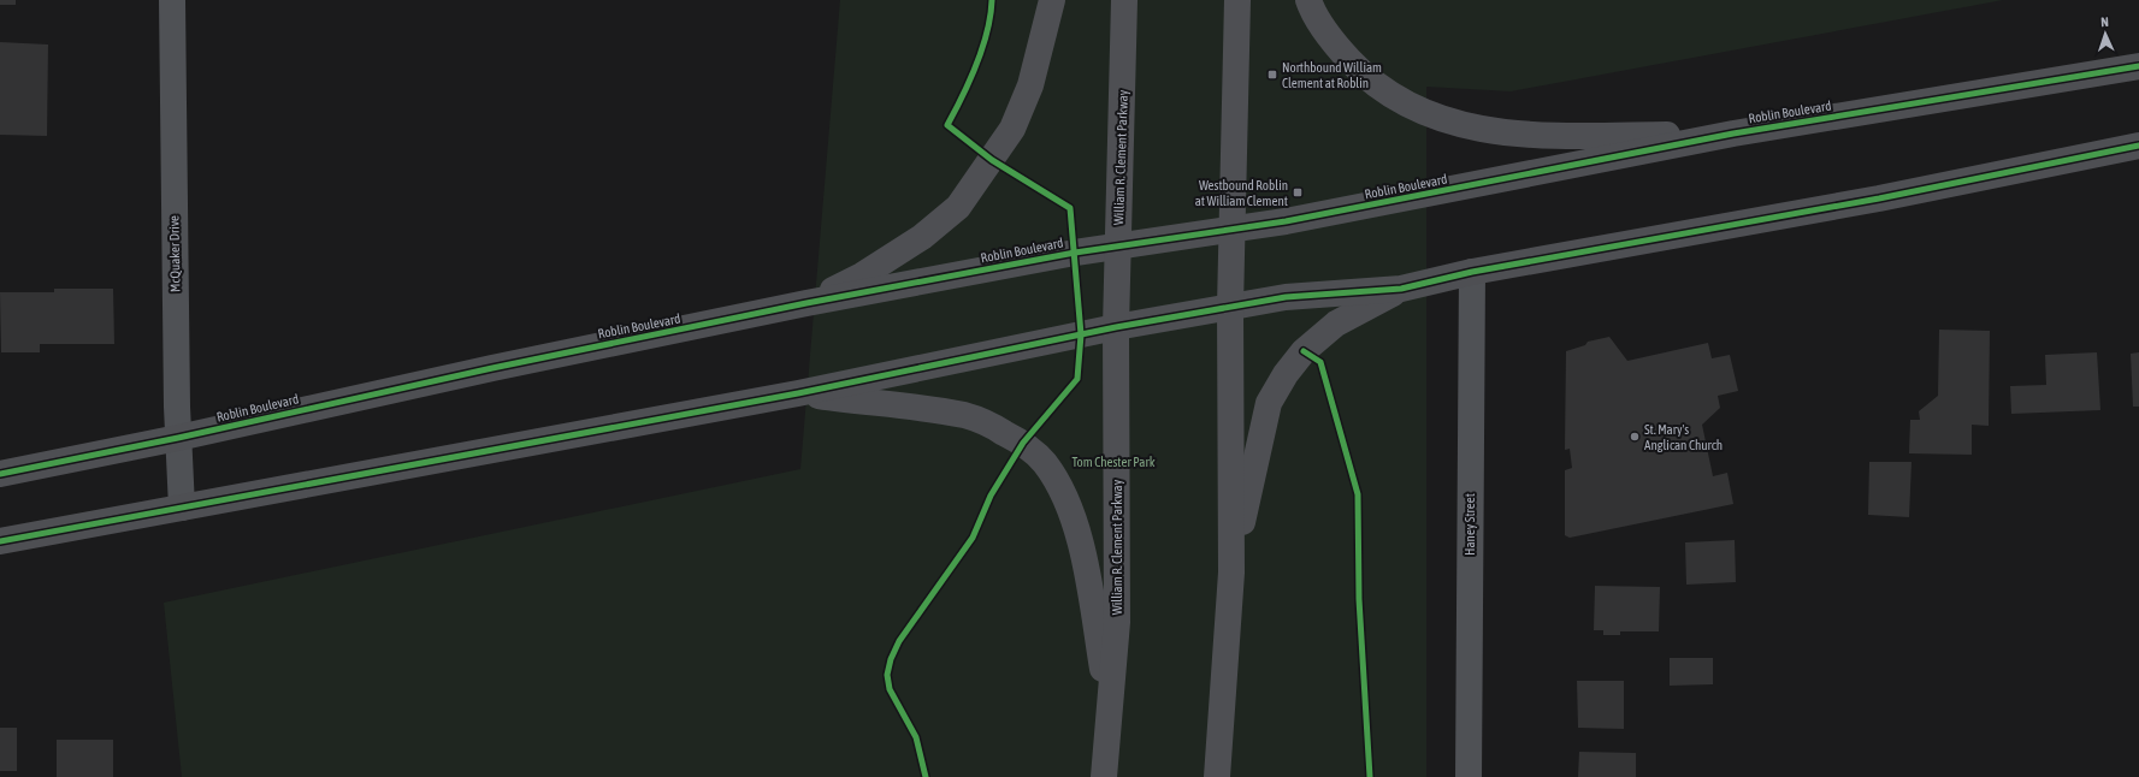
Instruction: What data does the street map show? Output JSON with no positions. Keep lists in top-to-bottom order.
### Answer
{
  "streets": {
    "main road": ["Roblin Boulevard", "William R. Clement Parkway"],
    "street": ["McQuaker Drive", "Haney Street"]
  },
  "crossings": [
    ["Roblin Boulevard", "William R. Clement Parkway"],
    ["Roblin Boulevard", "McQuaker Drive"]
  ],
  "parks": ["Tom Chester Park"],
  "places": {
    "transit": ["Northbound William Clement at Roblin", "Westbound Roblin at William Clement"],
    "other": ["St. Mary's Anglican Church"]
  },
  "north": "top"
}
